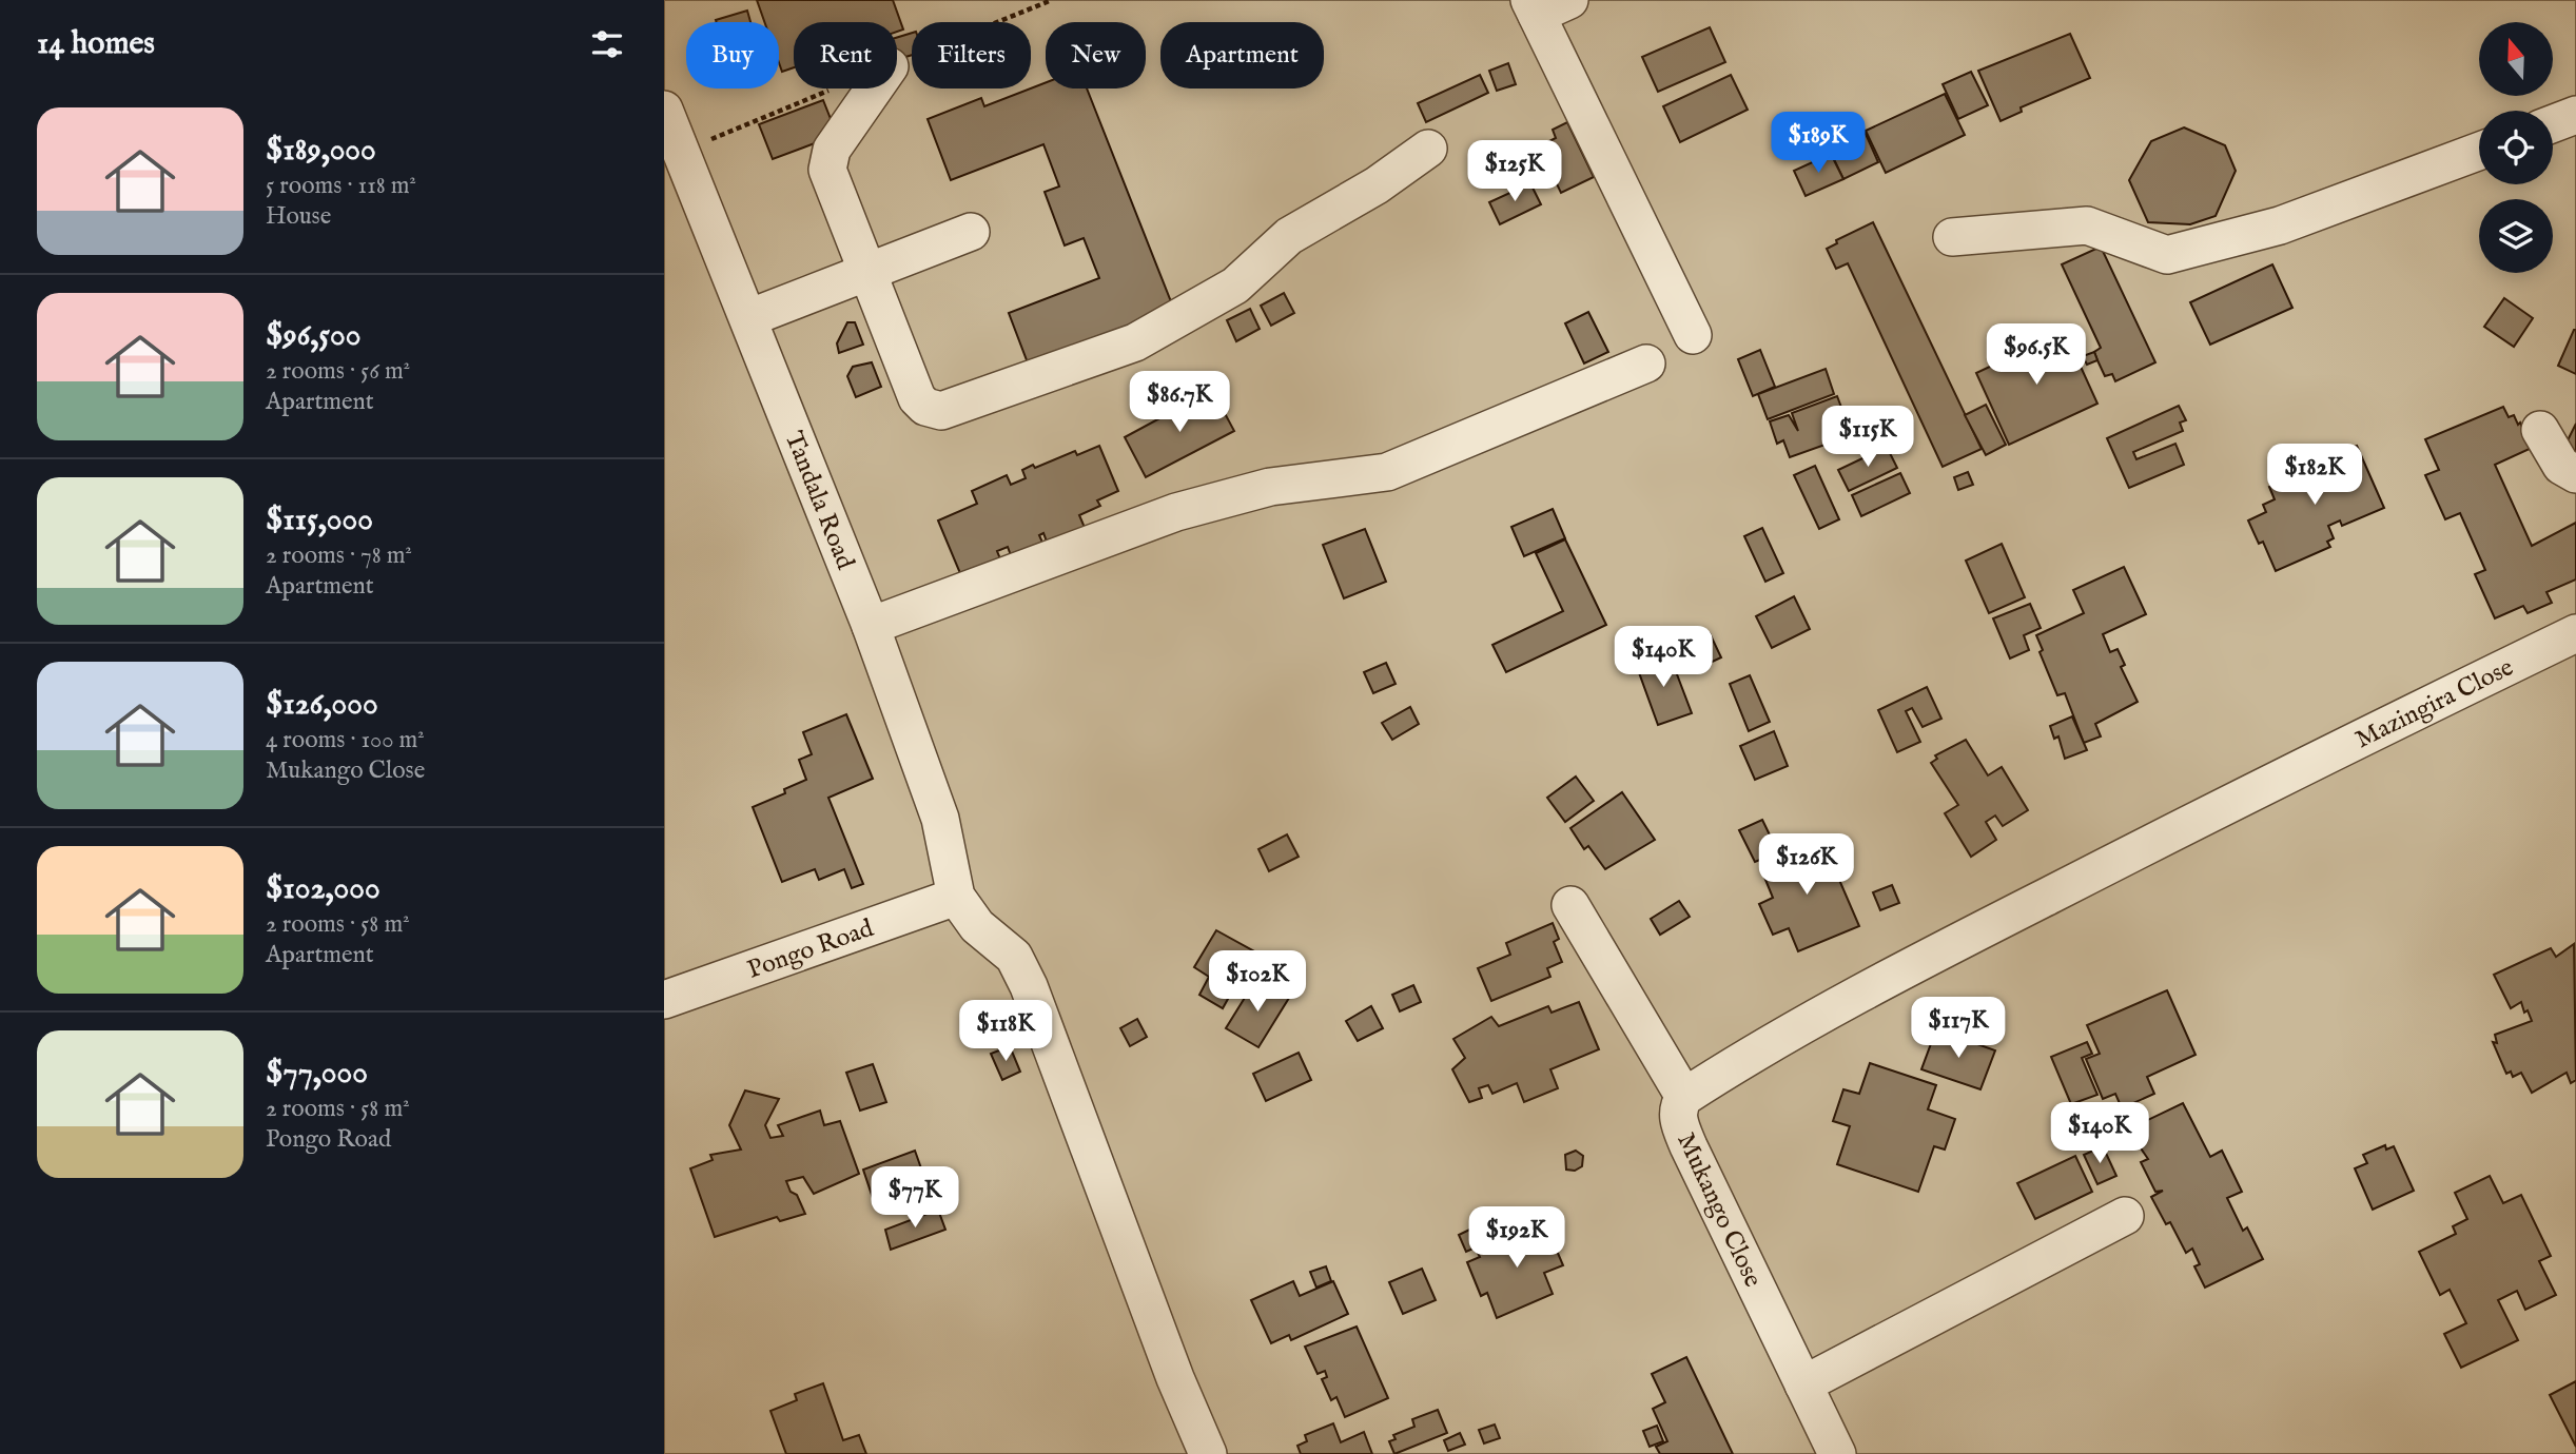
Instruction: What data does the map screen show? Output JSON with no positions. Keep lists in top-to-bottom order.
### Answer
{
  "streets": {
    "street": [
      "Tandala Road",
      "Mazingira Close",
      "Pongo Road",
      "Mukango Close"
    ]
  },
  "crossings": [
    ["Tandala Road", "Pongo Road"],
    ["Mazingira Close", "Mukango Close"]
  ],
  "north": "top",
  "page": {
    "heading": "14 homes",
    "chip": [
      "Buy",
      "Rent",
      "Filters",
      "New",
      "Apartment"
    ],
    "list": [
      {
        "name": "$189,000",
        "note": "5 rooms · 118 m² · House"
      },
      {
        "name": "$96,500",
        "note": "2 rooms · 56 m² · Apartment"
      },
      {
        "name": "$115,000",
        "note": "2 rooms · 78 m² · Apartment"
      },
      {
        "name": "$126,000",
        "note": "4 rooms · 100 m² · Mukango Close"
      },
      {
        "name": "$102,000",
        "note": "2 rooms · 58 m² · Apartment"
      },
      {
        "name": "$77,000",
        "note": "2 rooms · 58 m² · Pongo Road"
      }
    ],
    "price": [
      "$189K",
      "$125K",
      "$96.5K",
      "$86.7K",
      "$115K",
      "$182K",
      "$140K",
      "$126K",
      "$102K",
      "$117K",
      "$118K",
      "$140K",
      "$77K",
      "$192K"
    ]
  }
}
